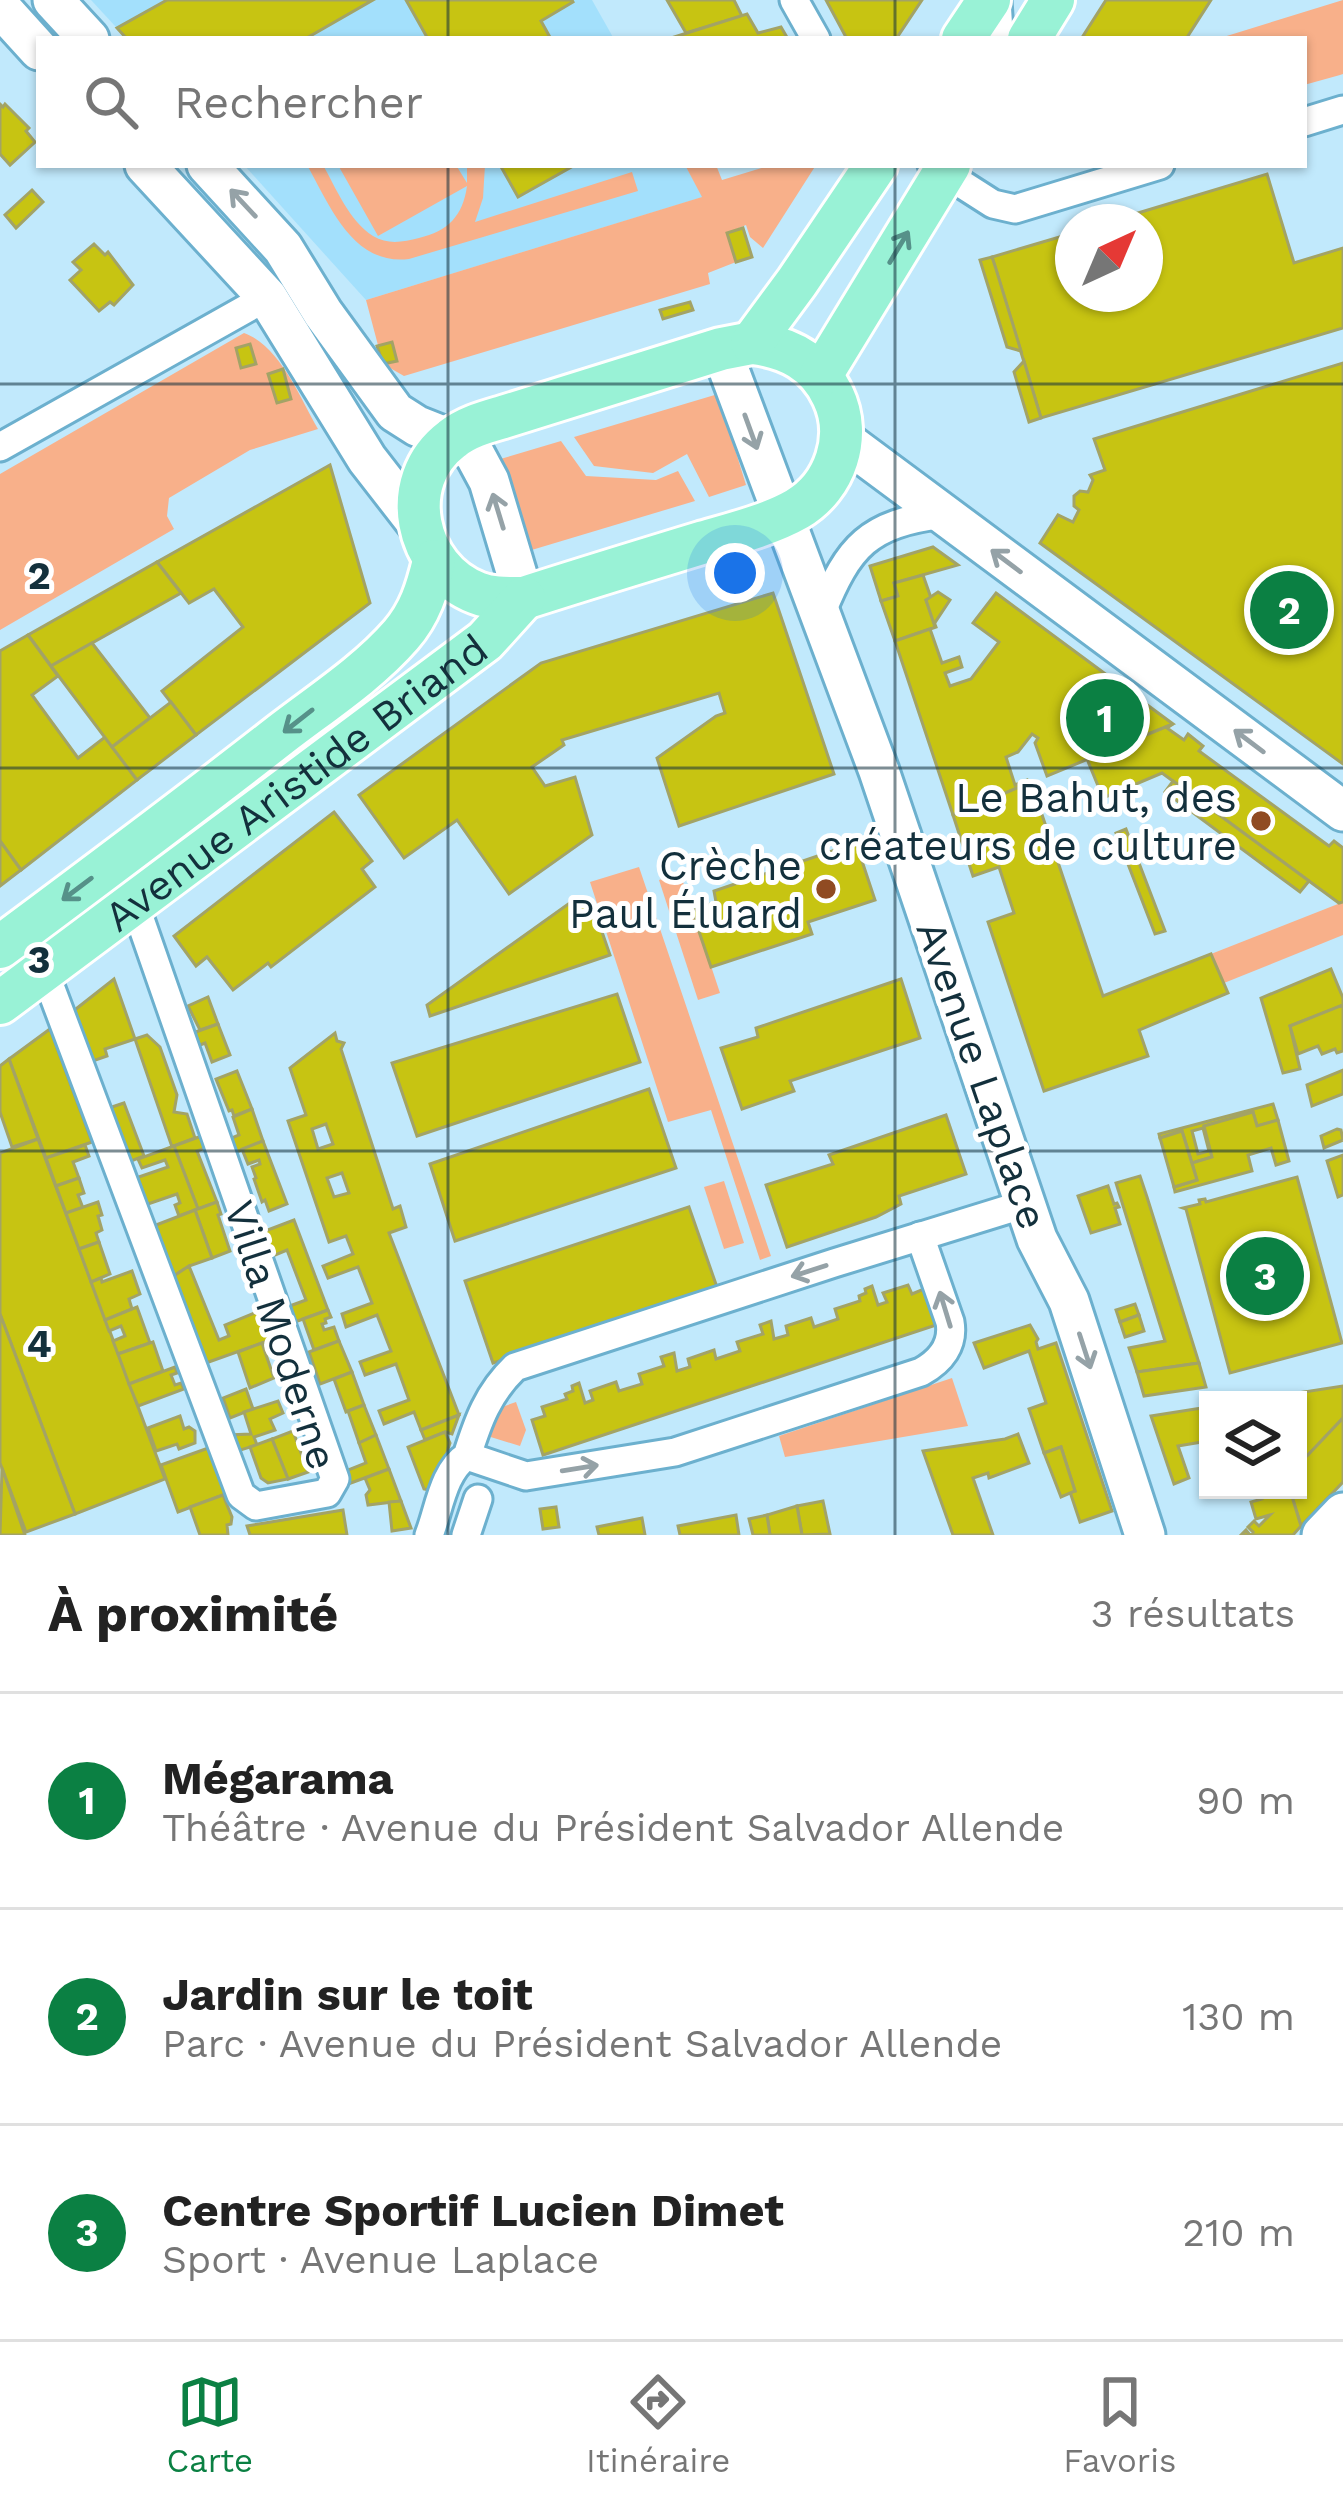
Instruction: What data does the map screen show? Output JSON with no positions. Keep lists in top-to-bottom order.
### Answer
{
  "streets": {
    "main road": ["Avenue Aristide Briand", "Avenue Laplace"],
    "street": ["Villa Moderne"]
  },
  "crossings": [
    ["Avenue Aristide Briand", "Avenue Laplace"],
    ["Avenue Aristide Briand", "Villa Moderne"]
  ],
  "places": ["Le Bahut, des créateurs de culture", "Crèche Paul Éluard"],
  "north": "top right",
  "page": {
    "search": "Rechercher",
    "pins": ["2", "1", "3"],
    "heading": ["À proximité", "3 résultats"],
    "list": [
      {
        "mark": "1",
        "name": "Mégarama",
        "note": "Théâtre · Avenue du Président Salvador Allende",
        "value": "90 m"
      },
      {
        "mark": "2",
        "name": "Jardin sur le toit",
        "note": "Parc · Avenue du Président Salvador Allende",
        "value": "130 m"
      },
      {
        "mark": "3",
        "name": "Centre Sportif Lucien Dimet",
        "note": "Sport · Avenue Laplace",
        "value": "210 m"
      }
    ],
    "nav": ["Carte", "Itinéraire", "Favoris"]
  },
  "grid": {
    "rows": ["2", "3", "4"]
  }
}
